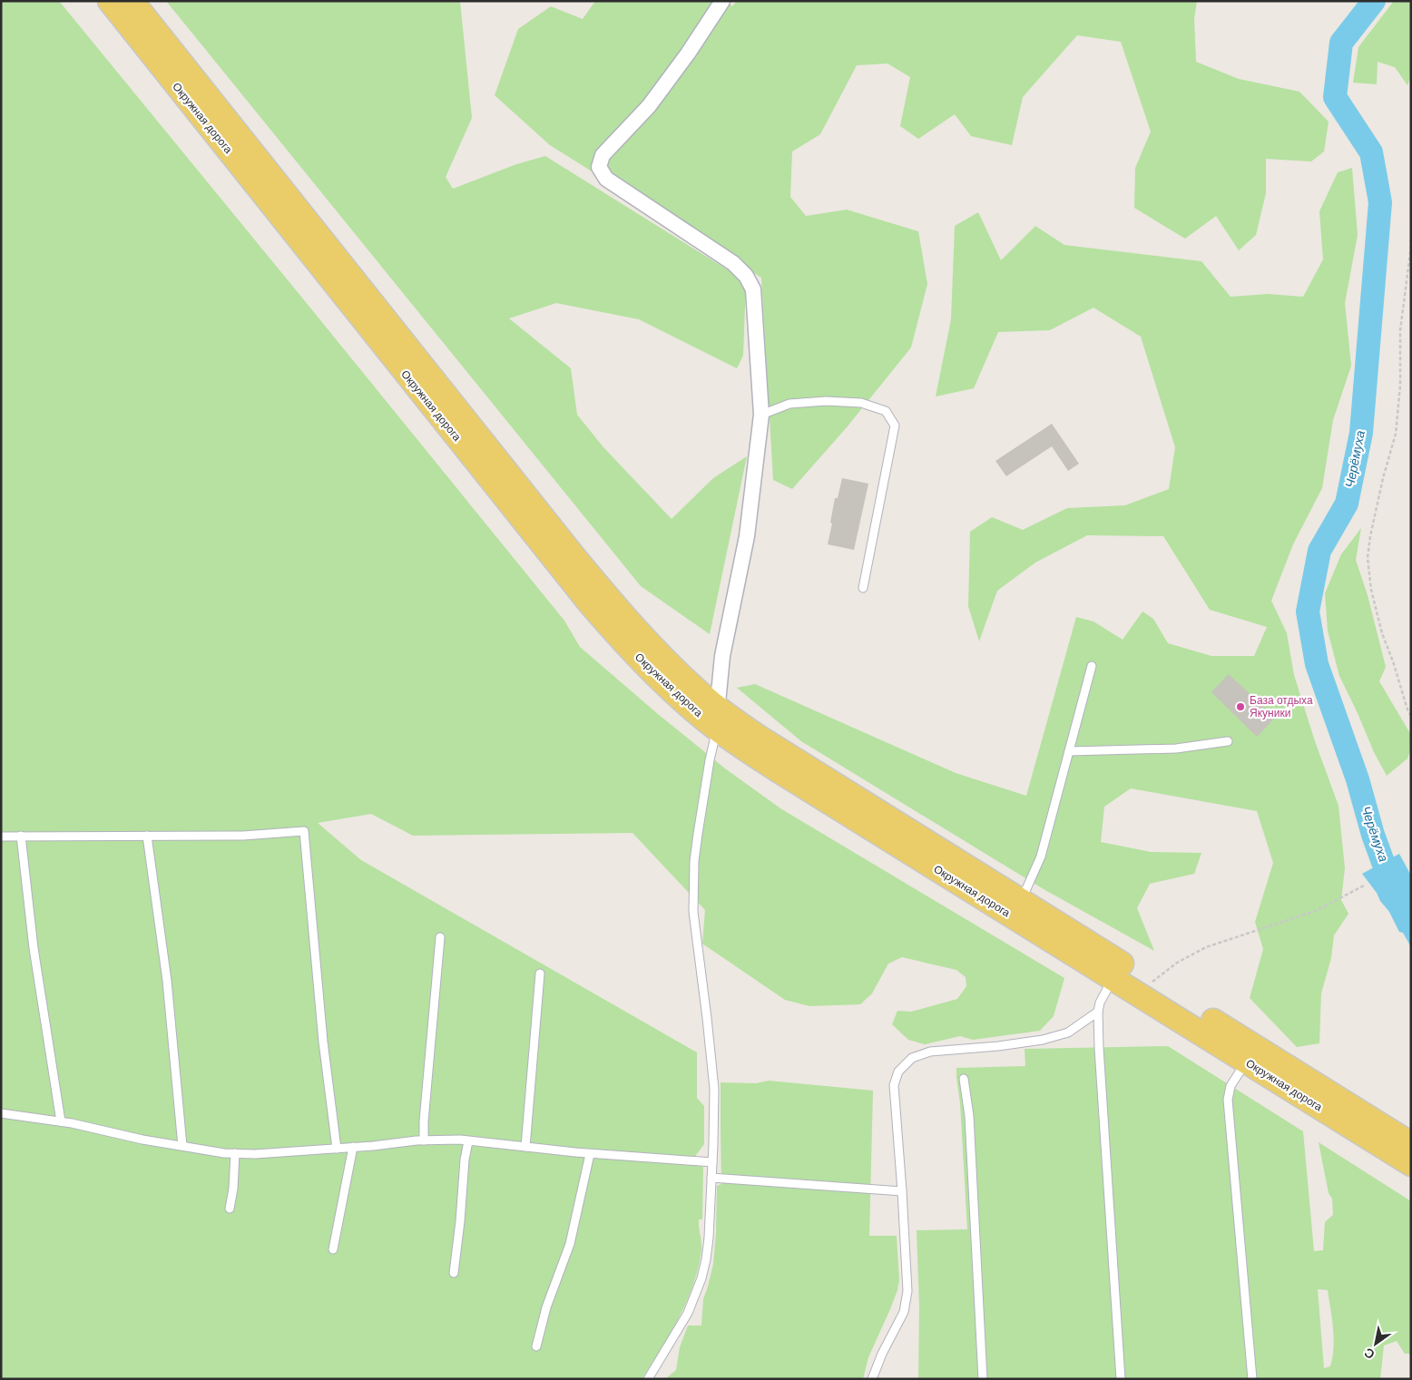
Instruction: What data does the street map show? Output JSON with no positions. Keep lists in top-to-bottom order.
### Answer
{
  "streets": {
    "main road": ["Окружная дорога"]
  },
  "water": ["Черёмуха"],
  "places": ["База отдыха Якуники"],
  "north": "bottom left"
}
